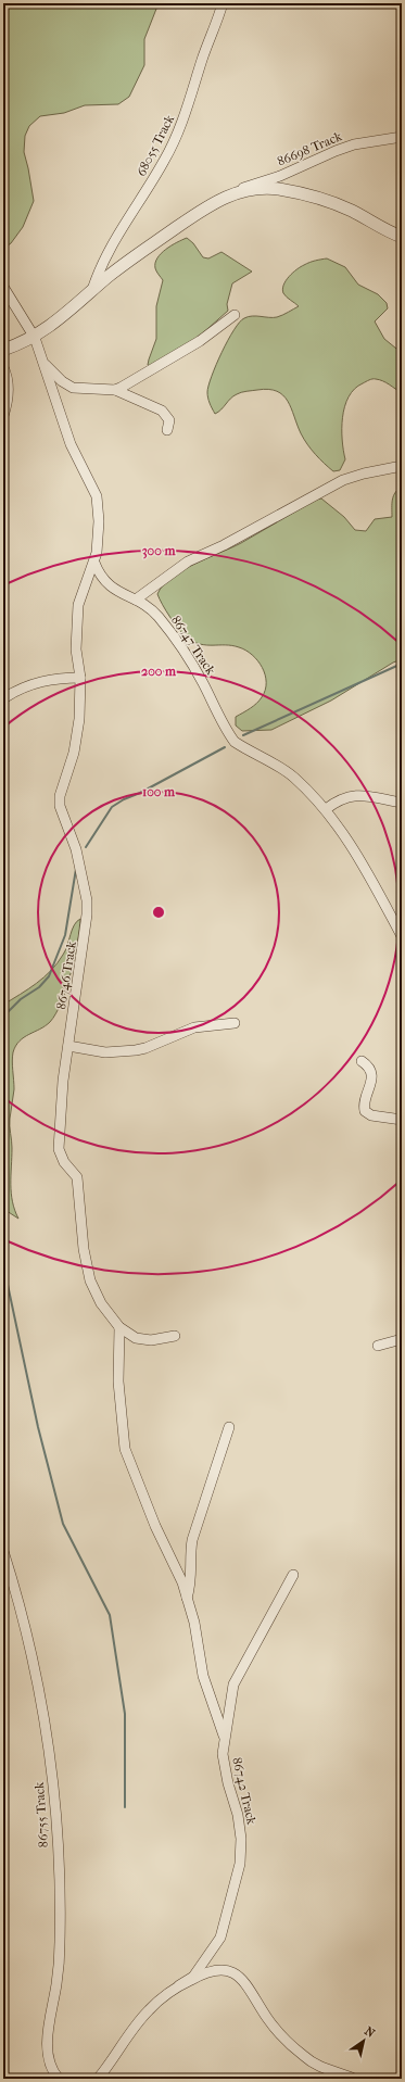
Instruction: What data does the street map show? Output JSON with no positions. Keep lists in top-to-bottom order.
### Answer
{
  "streets": {
    "street": [
      "68055 Track",
      "86698 Track",
      "86747 Track",
      "86746 Track",
      "86742 Track",
      "86755 Track"
    ]
  },
  "crossings": [
    ["86747 Track", "86746 Track"]
  ],
  "north": "top right",
  "rings": ["300 m", "200 m", "100 m"]
}
